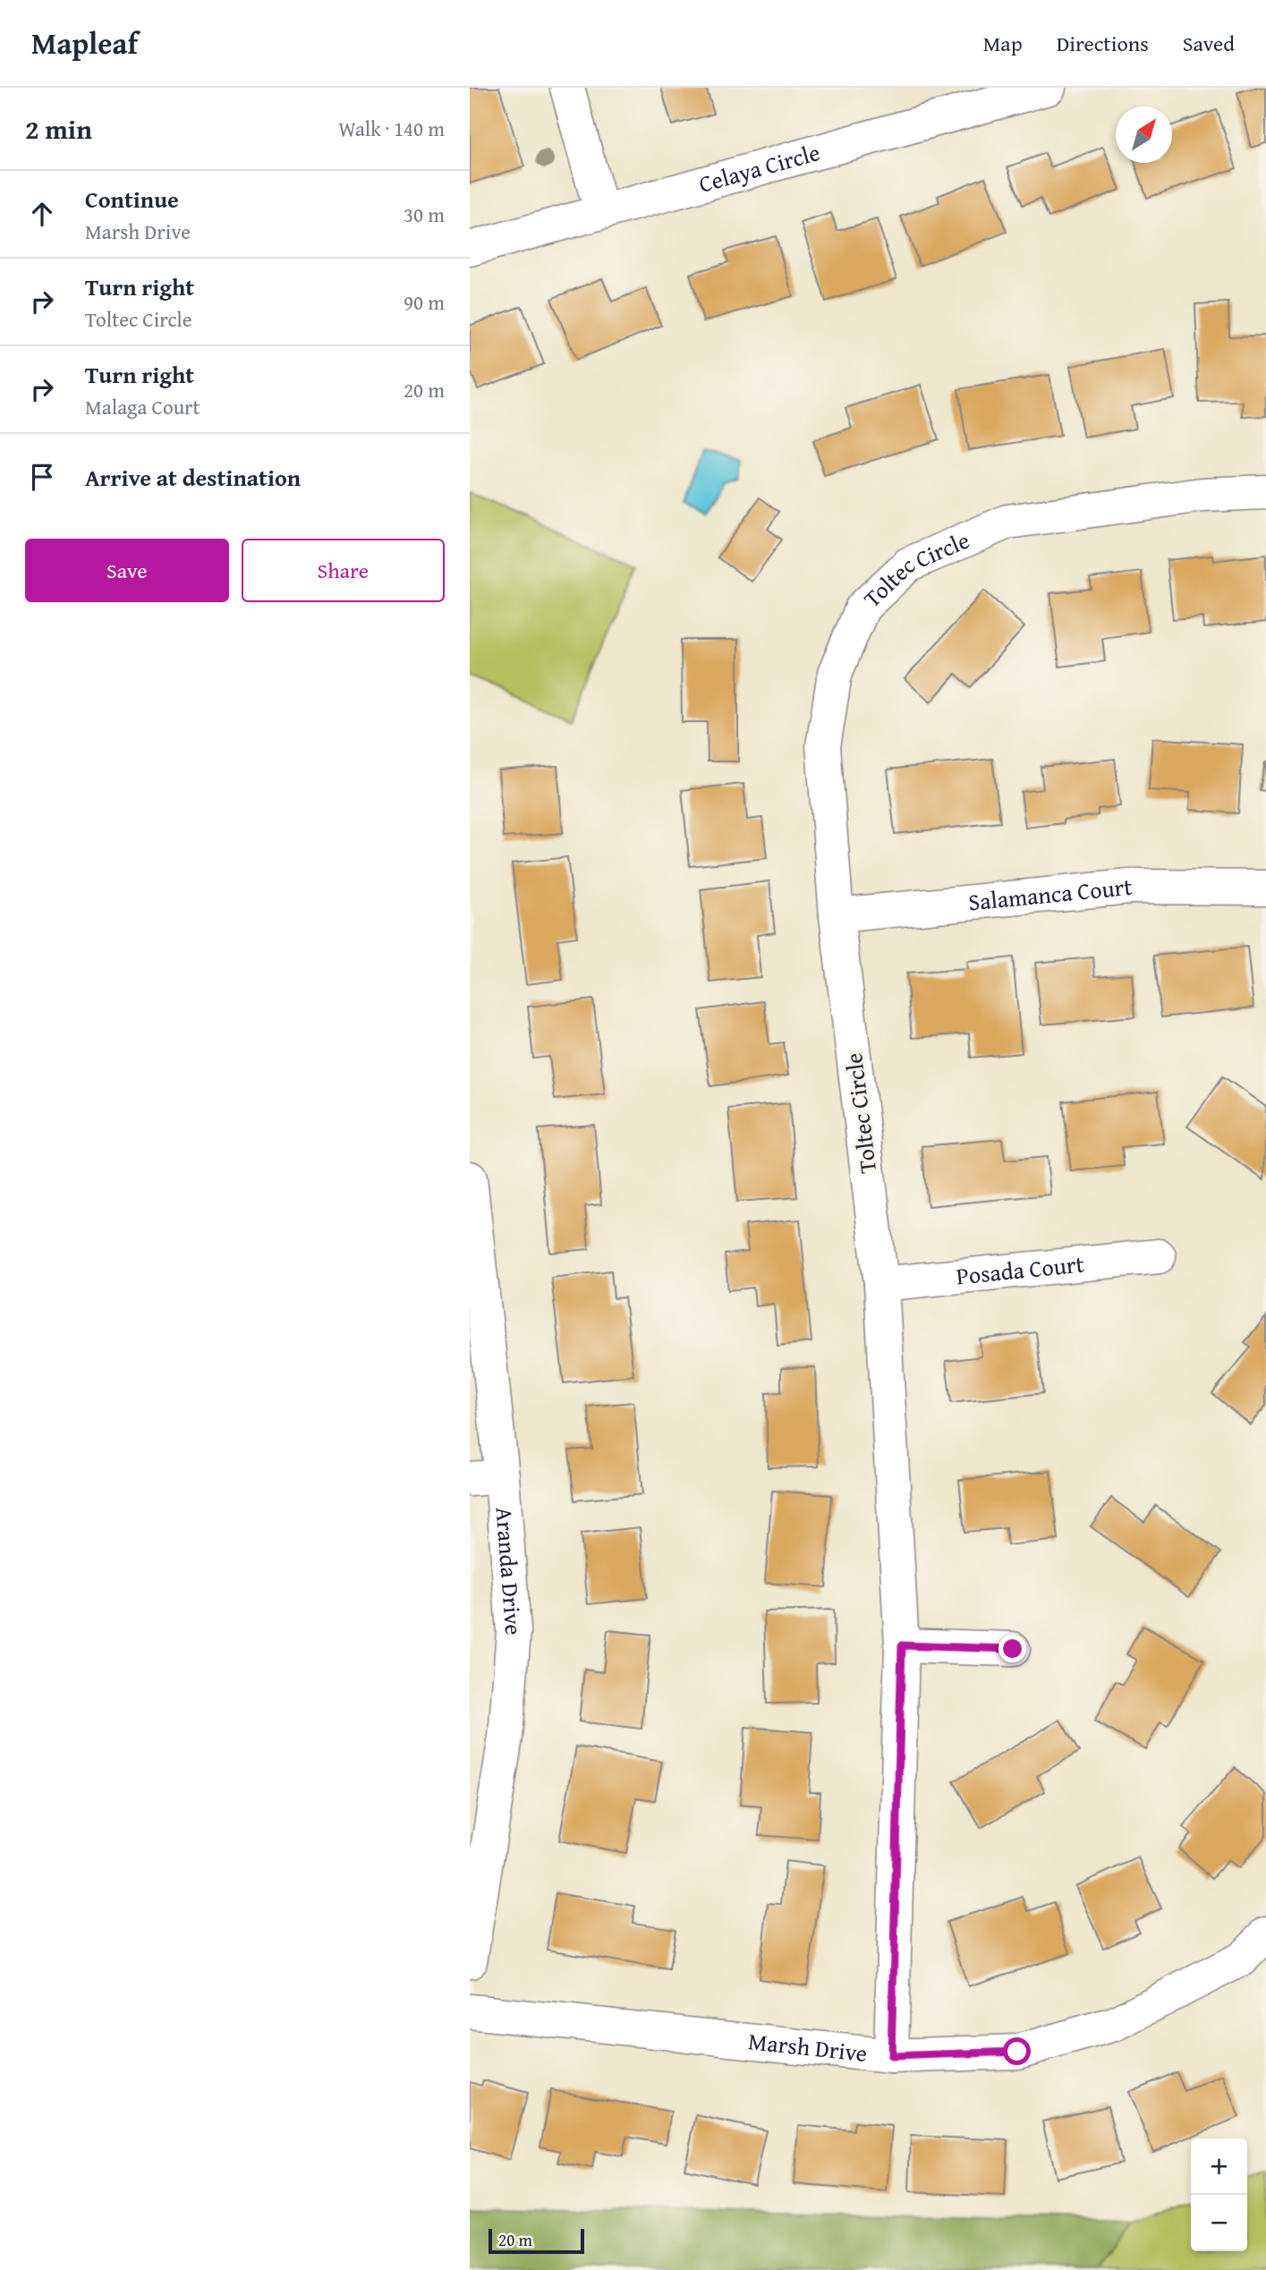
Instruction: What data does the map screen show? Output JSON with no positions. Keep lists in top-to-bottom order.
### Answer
{
  "streets": {
    "street": [
      "Celaya Circle",
      "Toltec Circle",
      "Salamanca Court",
      "Posada Court",
      "Aranda Drive",
      "Marsh Drive"
    ]
  },
  "crossings": [
    ["Toltec Circle", "Salamanca Court"],
    ["Toltec Circle", "Posada Court"],
    ["Toltec Circle", "Marsh Drive"]
  ],
  "scale_bar": "20 m",
  "north": "top right",
  "page": {
    "header": "Mapleaf",
    "nav": ["Map", "Directions", "Saved"],
    "heading": ["2 min", "Walk · 140 m"],
    "list": [
      ["Continue", "Marsh Drive", "30 m"],
      ["Turn right", "Toltec Circle", "90 m"],
      ["Turn right", "Malaga Court", "20 m"],
      "Arrive at destination"
    ],
    "buttons": ["Save", "Share"],
    "map_buttons": ["+", "−"],
    "scale": "20 m"
  }
}
